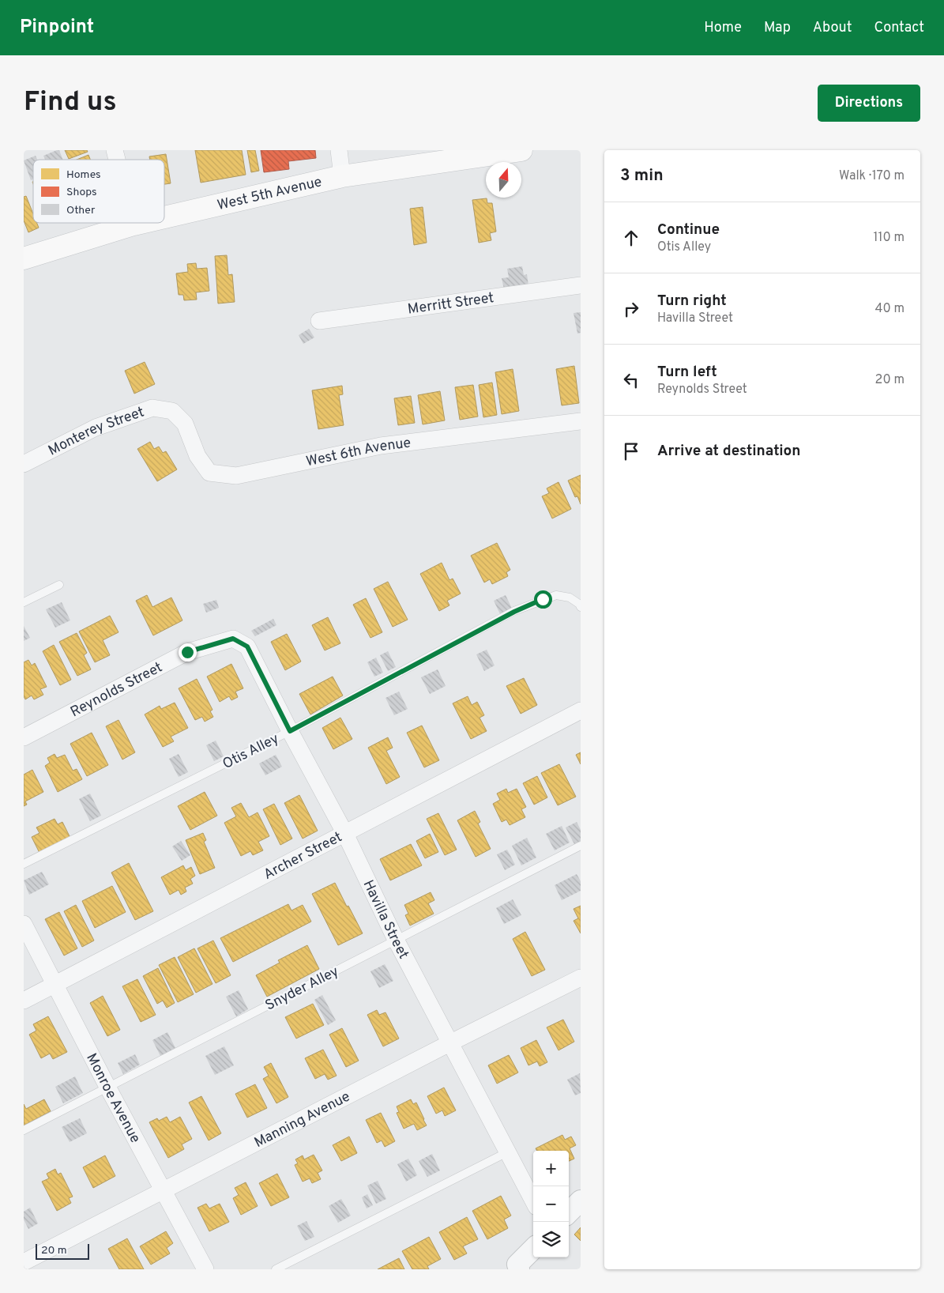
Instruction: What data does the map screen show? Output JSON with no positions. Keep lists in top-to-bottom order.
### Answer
{
  "streets": {
    "main road": ["West 5th Avenue"],
    "street": [
      "Merritt Street",
      "Monterey Street",
      "West 6th Avenue",
      "Reynolds Street",
      "Archer Street",
      "Havilla Street",
      "Monroe Avenue",
      "Manning Avenue"
    ],
    "lane": ["Otis Alley", "Snyder Alley"]
  },
  "crossings": [
    ["Monterey Street", "West 6th Avenue"],
    ["Reynolds Street", "Havilla Street"],
    ["Otis Alley", "Havilla Street"],
    ["Archer Street", "Havilla Street"],
    ["Archer Street", "Monroe Avenue"],
    ["Havilla Street", "Snyder Alley"],
    ["Havilla Street", "Manning Avenue"],
    ["Snyder Alley", "Monroe Avenue"],
    ["Monroe Avenue", "Manning Avenue"]
  ],
  "legend": ["Homes", "Shops", "Other"],
  "scale_bar": "20 m",
  "north": "top",
  "page": {
    "header": "Pinpoint",
    "nav": [
      "Home",
      "Map",
      "About",
      "Contact"
    ],
    "buttons": "Directions",
    "title": "Find us",
    "heading": ["3 min", "Walk · 170 m"],
    "list": [
      ["Continue", "Otis Alley", "110 m"],
      ["Turn right", "Havilla Street", "40 m"],
      ["Turn left", "Reynolds Street", "20 m"],
      "Arrive at destination"
    ],
    "map_buttons": ["+", "−"],
    "scale": "20 m"
  }
}
